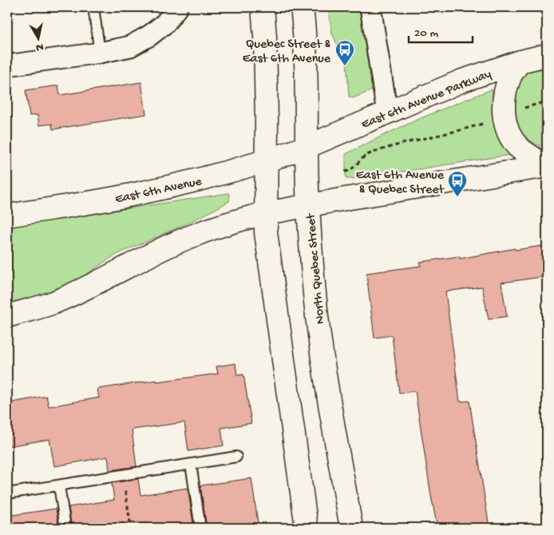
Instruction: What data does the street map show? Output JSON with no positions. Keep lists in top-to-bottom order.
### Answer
{
  "streets": {
    "main road": ["East 6th Avenue Parkway", "East 6th Avenue", "North Quebec Street"]
  },
  "crossings": [
    ["East 6th Avenue Parkway", "East 6th Avenue"],
    ["East 6th Avenue Parkway", "North Quebec Street"],
    ["East 6th Avenue", "North Quebec Street"]
  ],
  "places": {
    "bus stop": ["Quebec Street & East 6th Avenue", "East 6th Avenue & Quebec Street"]
  },
  "scale_bar": "20 m",
  "north": "bottom"
}
